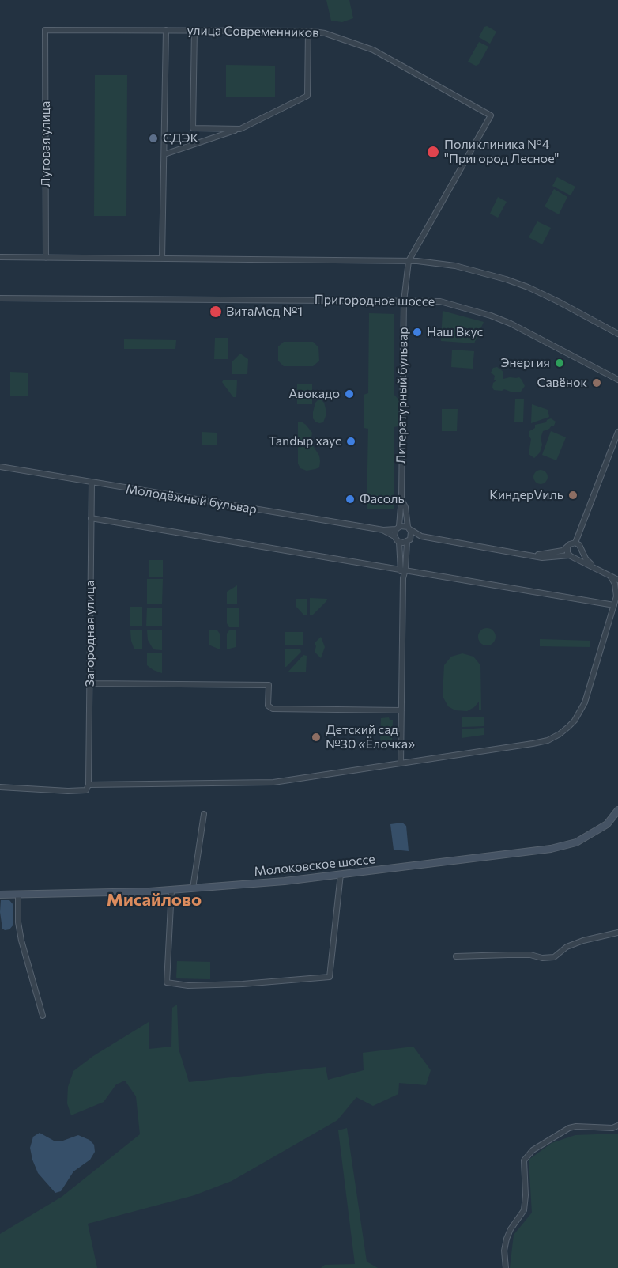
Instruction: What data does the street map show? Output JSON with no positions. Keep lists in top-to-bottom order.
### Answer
{
  "streets": {
    "main road": ["Молоковское шоссе"],
    "street": [
      "улица Современников",
      "Луговая улица",
      "Пригородное шоссе",
      "Литературный бульвар",
      "Молодёжный бульвар",
      "Загородная улица"
    ]
  },
  "crossings": [
    ["улица Современников", "Луговая улица"],
    ["улица Современников", "Литературный бульвар"],
    ["Пригородное шоссе", "Литературный бульвар"],
    ["Литературный бульвар", "Молодёжный бульвар"],
    ["Молодёжный бульвар", "Загородная улица"]
  ],
  "districts": ["Мисайлово"],
  "places": [
    "СДЭК",
    "Поликлиника №4 \"Пригород Лесное\"",
    "ВитаМед №1",
    "Наш Вкус",
    "Энергия",
    "Савёнок",
    "Авокадо",
    "Tandыр хаус",
    "КиндерVиль",
    "Фасоль",
    "Детский сад №30 «Ёлочка»"
  ]
}
